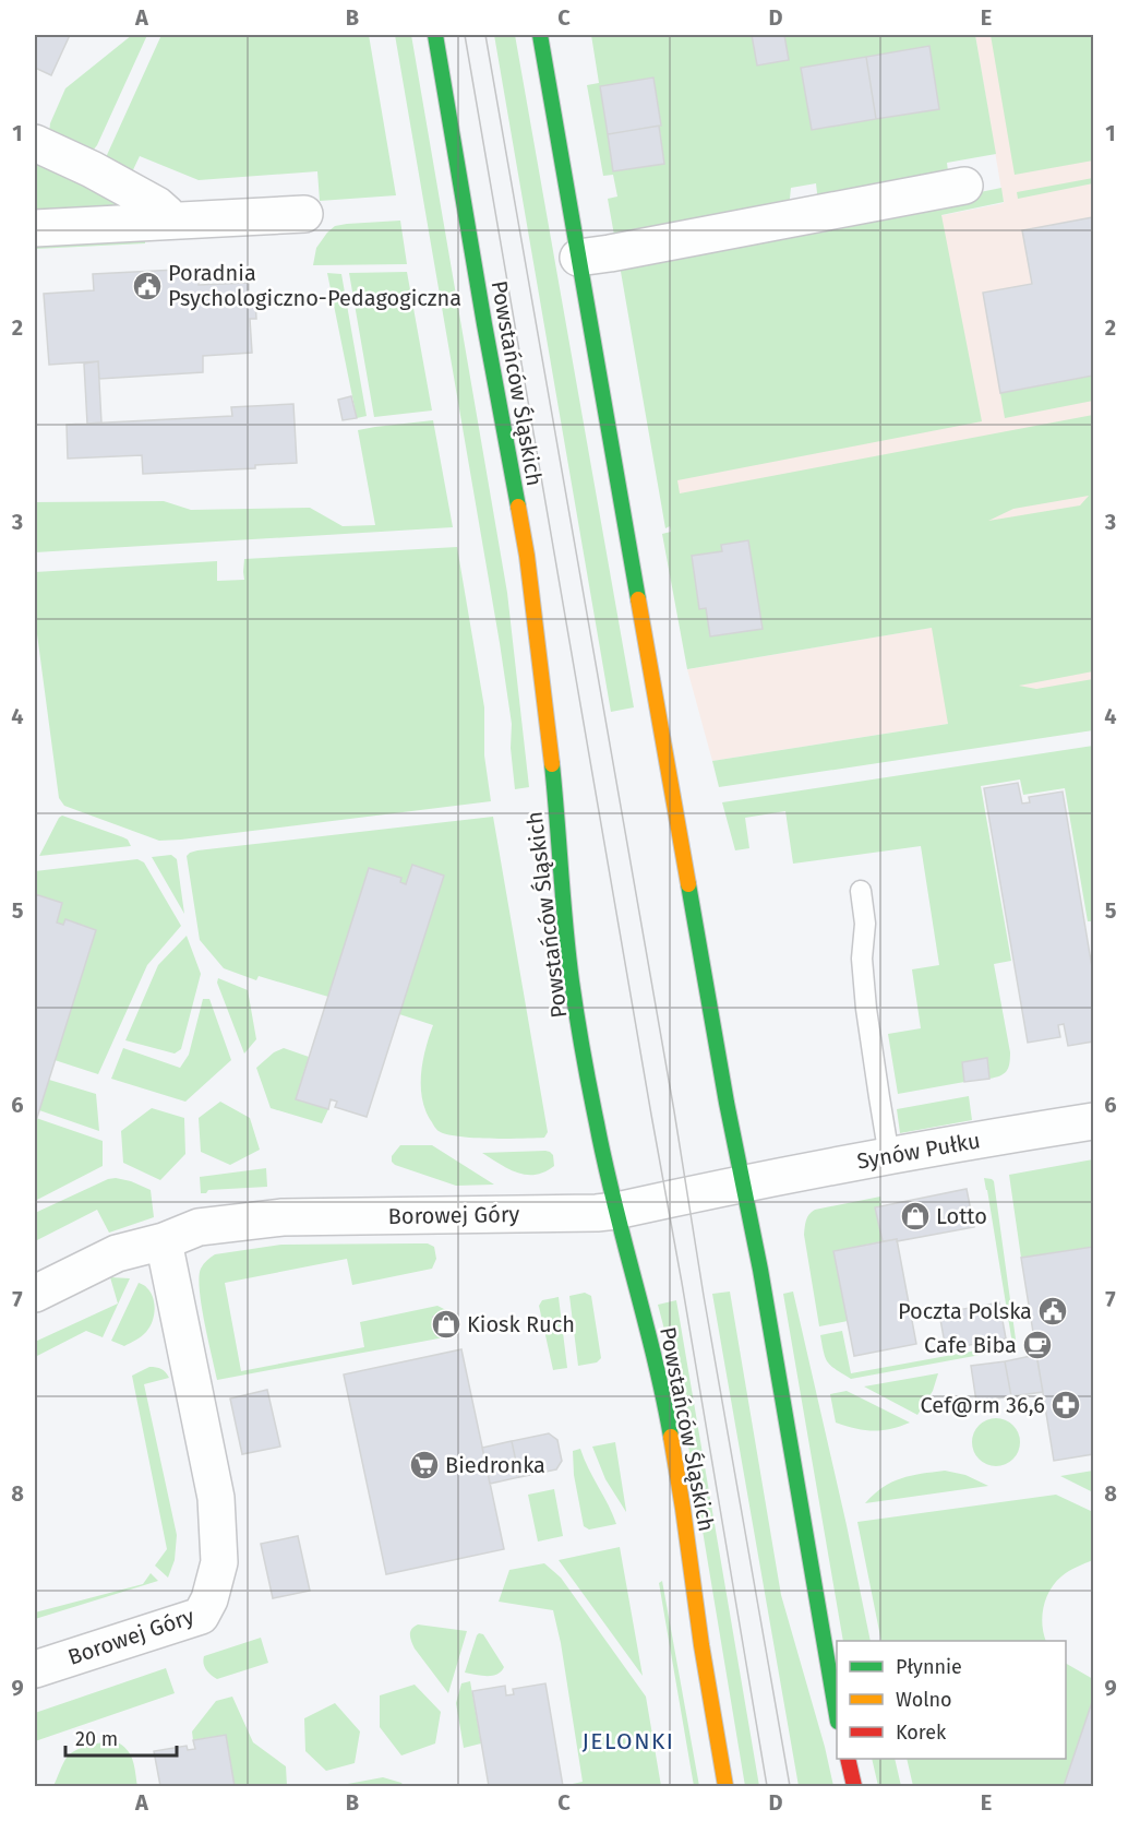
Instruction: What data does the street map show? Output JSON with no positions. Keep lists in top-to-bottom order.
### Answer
{
  "streets": {
    "main road": ["Powstańców Śląskich"],
    "street": ["Synów Pułku", "Borowej Góry"]
  },
  "crossings": [
    ["Powstańców Śląskich", "Borowej Góry"],
    ["Synów Pułku", "Borowej Góry"]
  ],
  "districts": ["JELONKI"],
  "places": {
    "public building": ["Poradnia Psychologiczno-Pedagogiczna", "Poczta Polska"],
    "shop": ["Lotto", "Kiosk Ruch"],
    "cafe": ["Cafe Biba"],
    "pharmacy": ["Cef@rm 36,6"],
    "supermarket": ["Biedronka"]
  },
  "legend": ["Płynnie", "Wolno", "Korek"],
  "scale_bar": "20 m",
  "grid": {
    "columns": [
      "A",
      "B",
      "C",
      "D",
      "E"
    ],
    "rows": [
      "1",
      "2",
      "3",
      "4",
      "5",
      "6",
      "7",
      "8",
      "9"
    ]
  }
}
